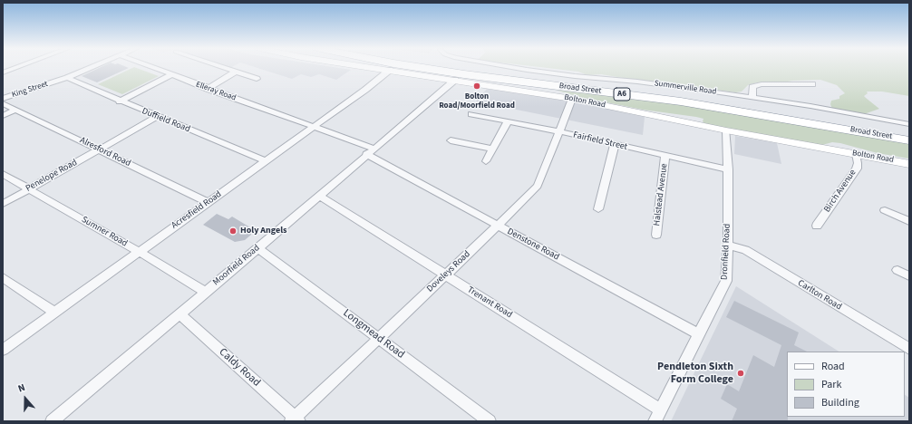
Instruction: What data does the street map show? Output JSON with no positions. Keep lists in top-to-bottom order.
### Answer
{
  "streets": {
    "highway": ["Broad Street", "A6"],
    "street": [
      "Summerville Road",
      "King Street",
      "Elleray Road",
      "Bolton Road",
      "Duffield Road",
      "Fairfield Street",
      "Alresford Road",
      "Penelope Road",
      "Birch Avenue",
      "Halstead Avenue",
      "Acresfield Road",
      "Sumner Road",
      "Denstone Road",
      "Dronfield Road",
      "Moorfield Road",
      "Doveleys Road",
      "Carlton Road",
      "Trenant Road",
      "Longmead Road",
      "Caldy Road"
    ]
  },
  "crossings": [
    ["King Street", "Duffield Road"],
    ["Elleray Road", "Acresfield Road"],
    ["Elleray Road", "Denstone Road"],
    ["Elleray Road", "Moorfield Road"],
    ["Bolton Road", "Birch Avenue"],
    ["Bolton Road", "Acresfield Road"],
    ["Bolton Road", "Dronfield Road"],
    ["Bolton Road", "Moorfield Road"],
    ["Bolton Road", "Doveleys Road"],
    ["Duffield Road", "Penelope Road"],
    ["Duffield Road", "Acresfield Road"],
    ["Fairfield Street", "Halstead Avenue"],
    ["Fairfield Street", "Dronfield Road"],
    ["Fairfield Street", "Doveleys Road"],
    ["Alresford Road", "Penelope Road"],
    ["Alresford Road", "Acresfield Road"],
    ["Penelope Road", "Sumner Road"],
    ["Acresfield Road", "Sumner Road"],
    ["Sumner Road", "Moorfield Road"],
    ["Denstone Road", "Dronfield Road"],
    ["Denstone Road", "Moorfield Road"],
    ["Denstone Road", "Doveleys Road"],
    ["Dronfield Road", "Carlton Road"],
    ["Dronfield Road", "Trenant Road"],
    ["Moorfield Road", "Trenant Road"],
    ["Moorfield Road", "Longmead Road"],
    ["Moorfield Road", "Caldy Road"],
    ["Doveleys Road", "Trenant Road"],
    ["Doveleys Road", "Longmead Road"],
    ["Doveleys Road", "Caldy Road"]
  ],
  "places": ["Bolton Road/Moorfield Road", "Holy Angels", "Pendleton Sixth Form College"],
  "legend": ["Road", "Park", "Building"],
  "north": "top"
}
